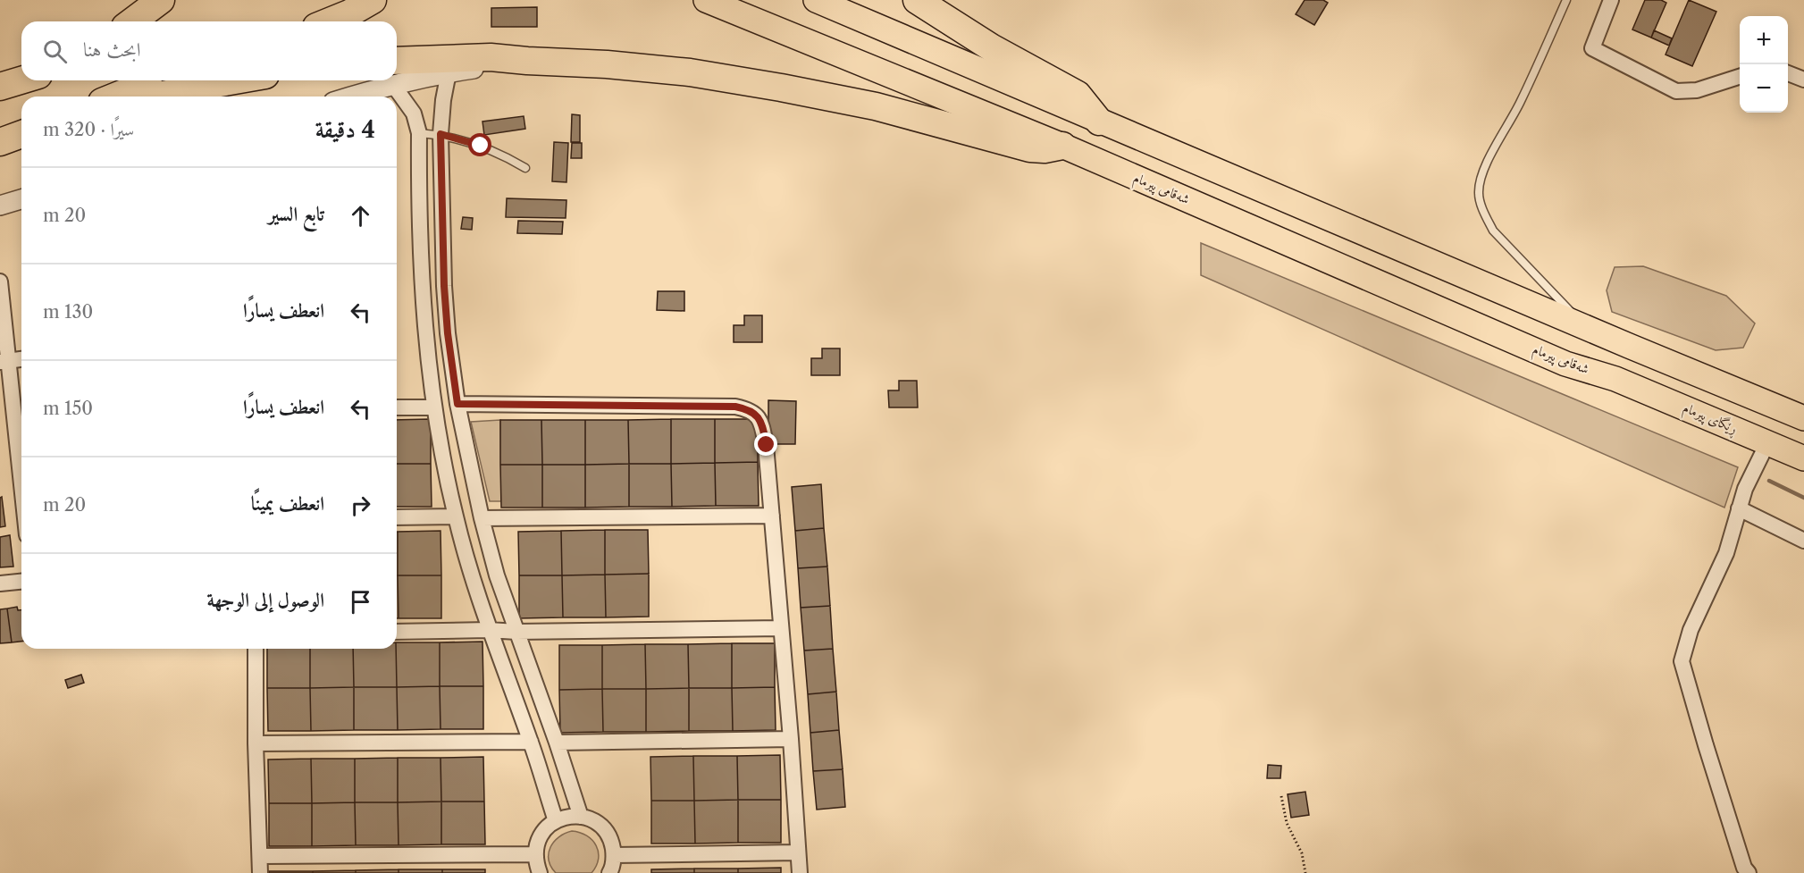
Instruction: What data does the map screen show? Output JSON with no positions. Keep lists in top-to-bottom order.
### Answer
{
  "streets": {
    "highway": ["شەقامی پیرمام", "ڕێگای پیرمام"]
  },
  "crossings": [
    ["شەقامی پیرمام", "ڕێگای پیرمام"]
  ],
  "page": {
    "map_buttons": ["+", "−"],
    "search": "ابحث هنا",
    "heading": ["4 دقيقة", "سيرًا · 320 m"],
    "list": [
      ["تابع السير", "20 m"],
      ["انعطف يسارًا", "130 m"],
      ["انعطف يسارًا", "150 m"],
      ["انعطف يمينًا", "20 m"],
      "الوصول إلى الوجهة"
    ]
  }
}
